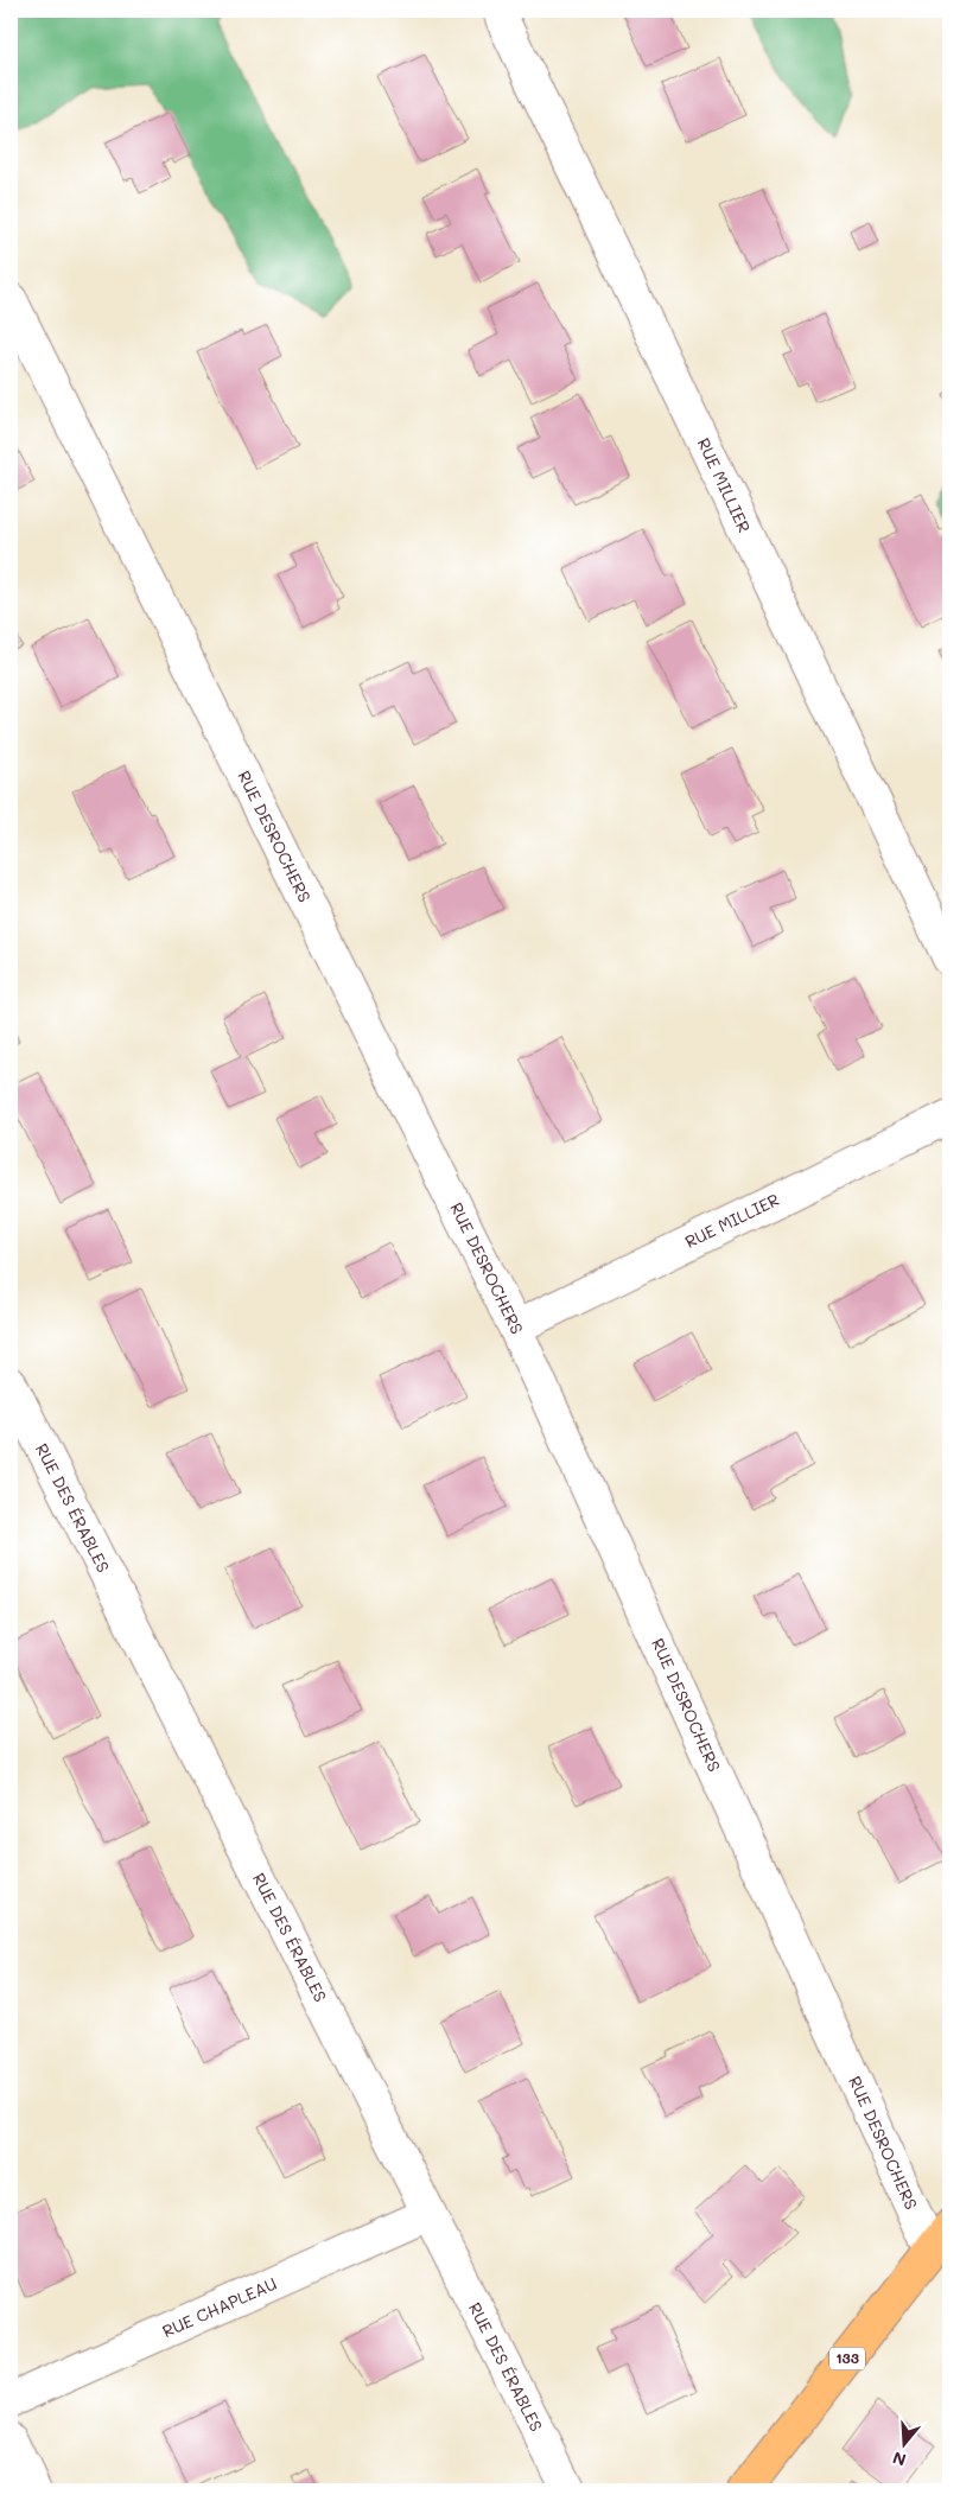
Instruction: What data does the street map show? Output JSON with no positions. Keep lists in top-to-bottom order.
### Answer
{
  "streets": {
    "main road": ["133"],
    "street": [
      "RUE MILLIER",
      "RUE DESROCHERS",
      "RUE DES ÉRABLES",
      "RUE CHAPLEAU"
    ]
  },
  "crossings": [
    ["RUE MILLIER", "RUE DESROCHERS"],
    ["RUE DESROCHERS", "133"],
    ["RUE DES ÉRABLES", "RUE CHAPLEAU"]
  ],
  "north": "bottom"
}
